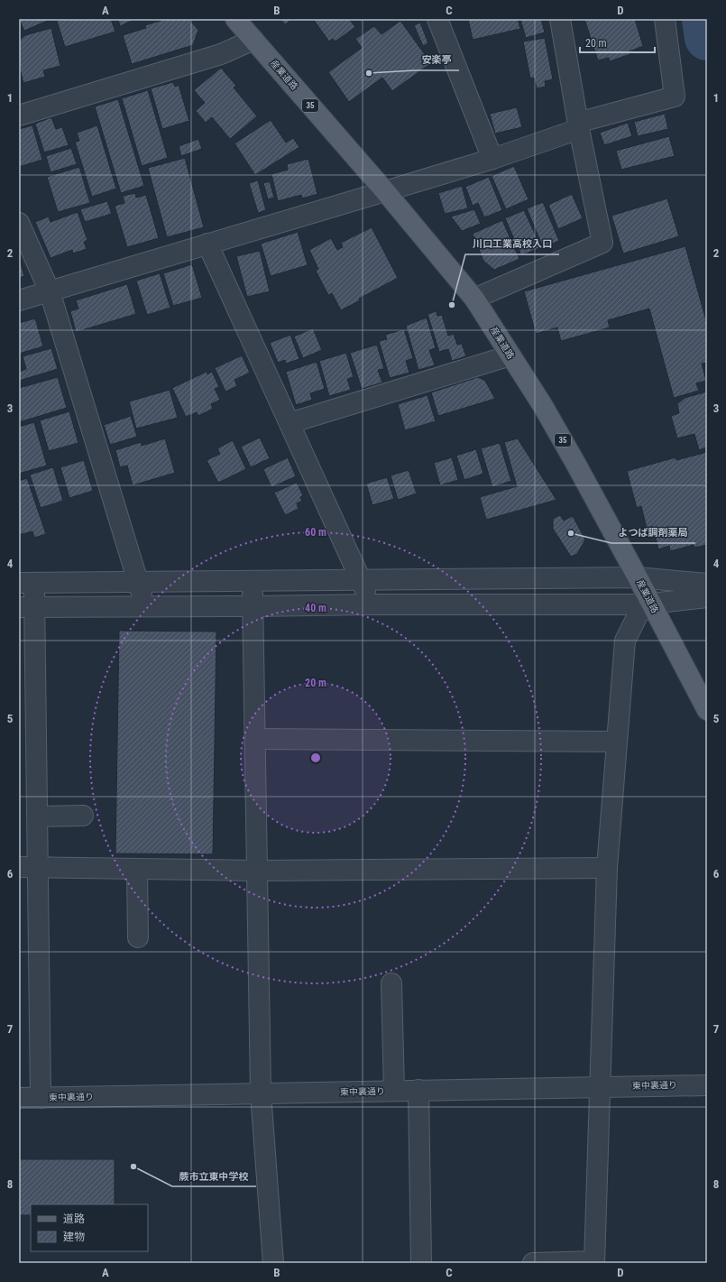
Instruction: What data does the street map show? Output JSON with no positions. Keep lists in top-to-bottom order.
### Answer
{
  "streets": {
    "main road": ["産業道路", "35"],
    "street": ["東中裏通り"]
  },
  "places": [
    "安楽亭",
    "川口工業高校入口",
    "よつば調剤薬局",
    "蕨市立東中学校"
  ],
  "legend": ["道路", "建物"],
  "scale_bar": "20 m",
  "grid": {
    "columns": [
      "A",
      "B",
      "C",
      "D"
    ],
    "rows": [
      "1",
      "2",
      "3",
      "4",
      "5",
      "6",
      "7",
      "8"
    ]
  },
  "rings": ["60 m", "40 m", "20 m"]
}
